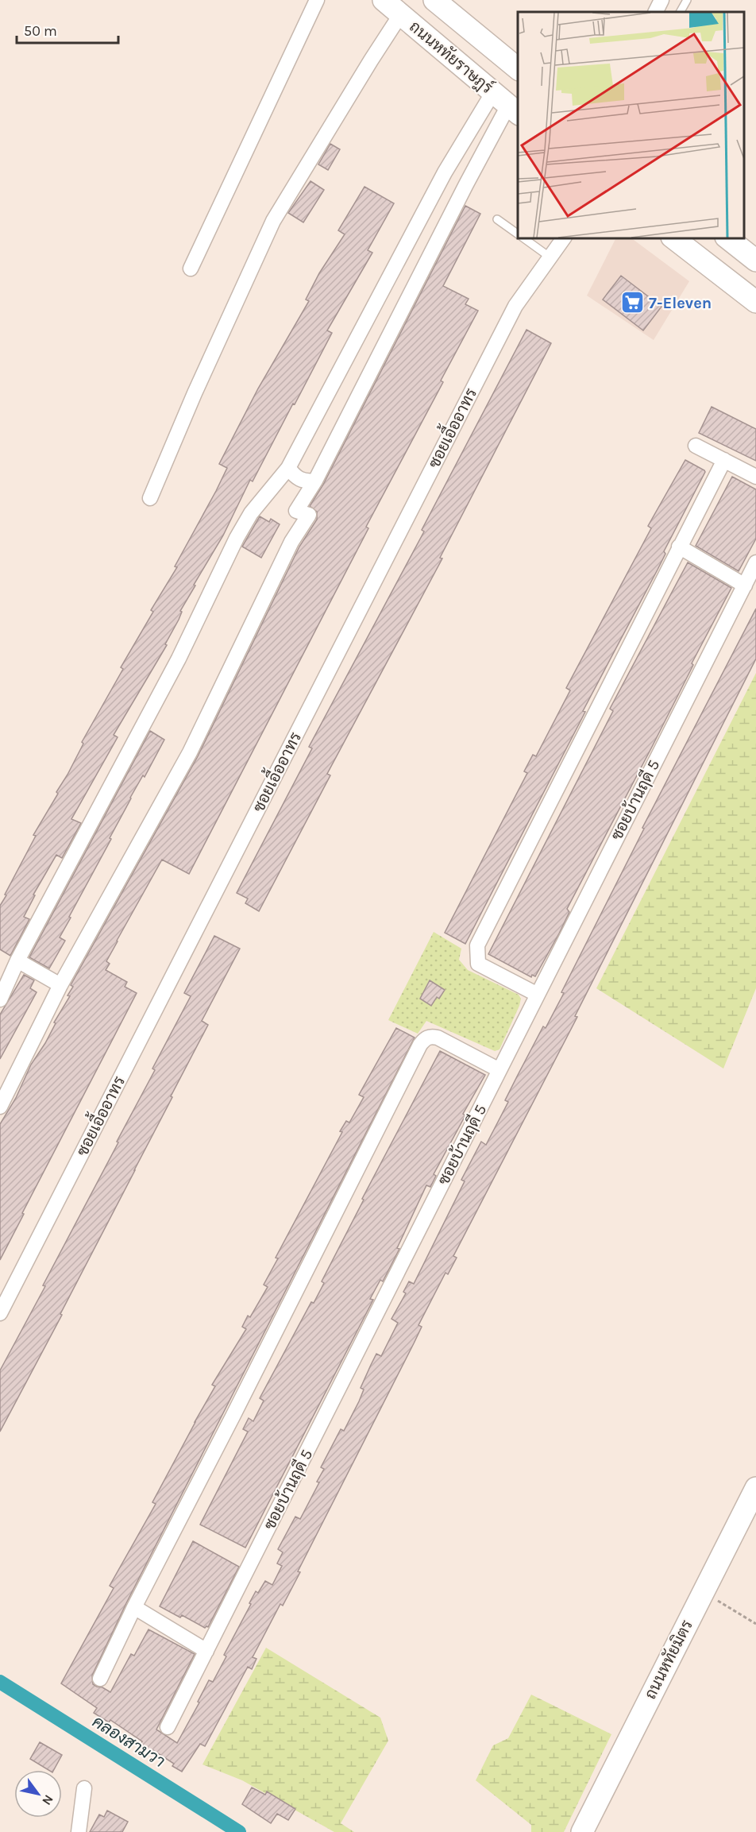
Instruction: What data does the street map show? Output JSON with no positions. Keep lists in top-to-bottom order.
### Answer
{
  "streets": {
    "main road": ["ถนนหทัยราษฎร์", "ถนนหทัยมิตร"],
    "street": ["ซอยเอื้ออาทร", "ซอยบ้านฤดี 5"]
  },
  "water": ["คลองสามวา"],
  "places": {
    "supermarket": ["7-Eleven"]
  },
  "scale_bar": "50 m",
  "north": "bottom right"
}
